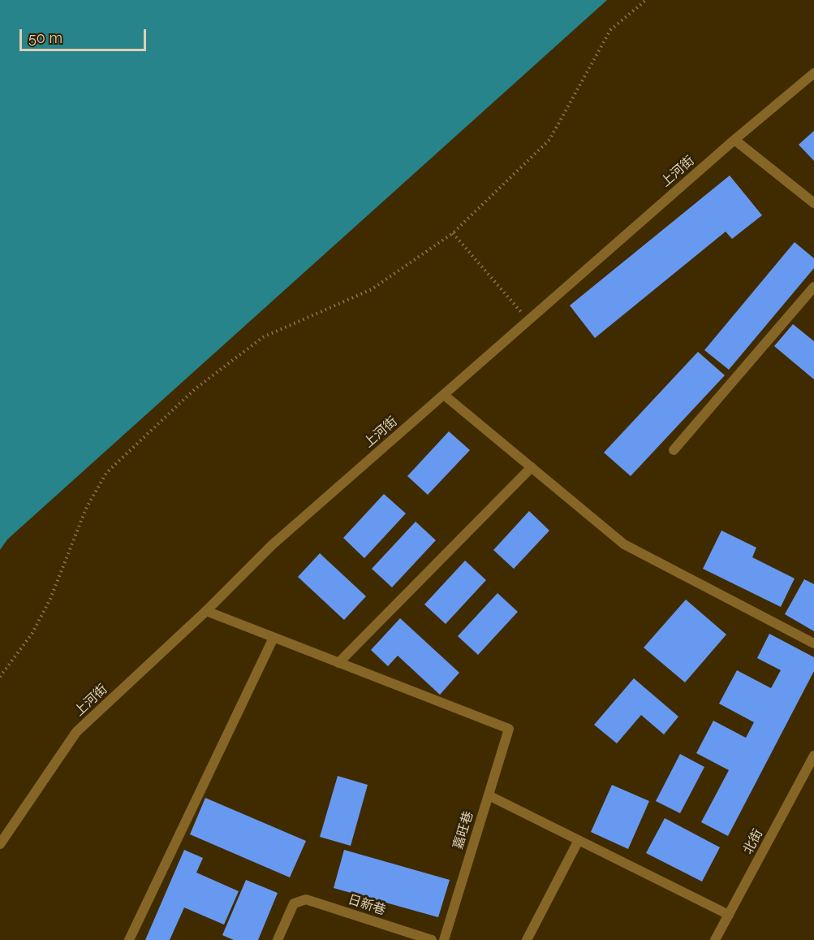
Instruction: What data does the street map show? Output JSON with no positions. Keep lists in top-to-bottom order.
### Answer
{
  "streets": {
    "street": [
      "上河街",
      "嘉旺巷",
      "北街",
      "日新巷"
    ]
  },
  "scale_bar": "50 m"
}
